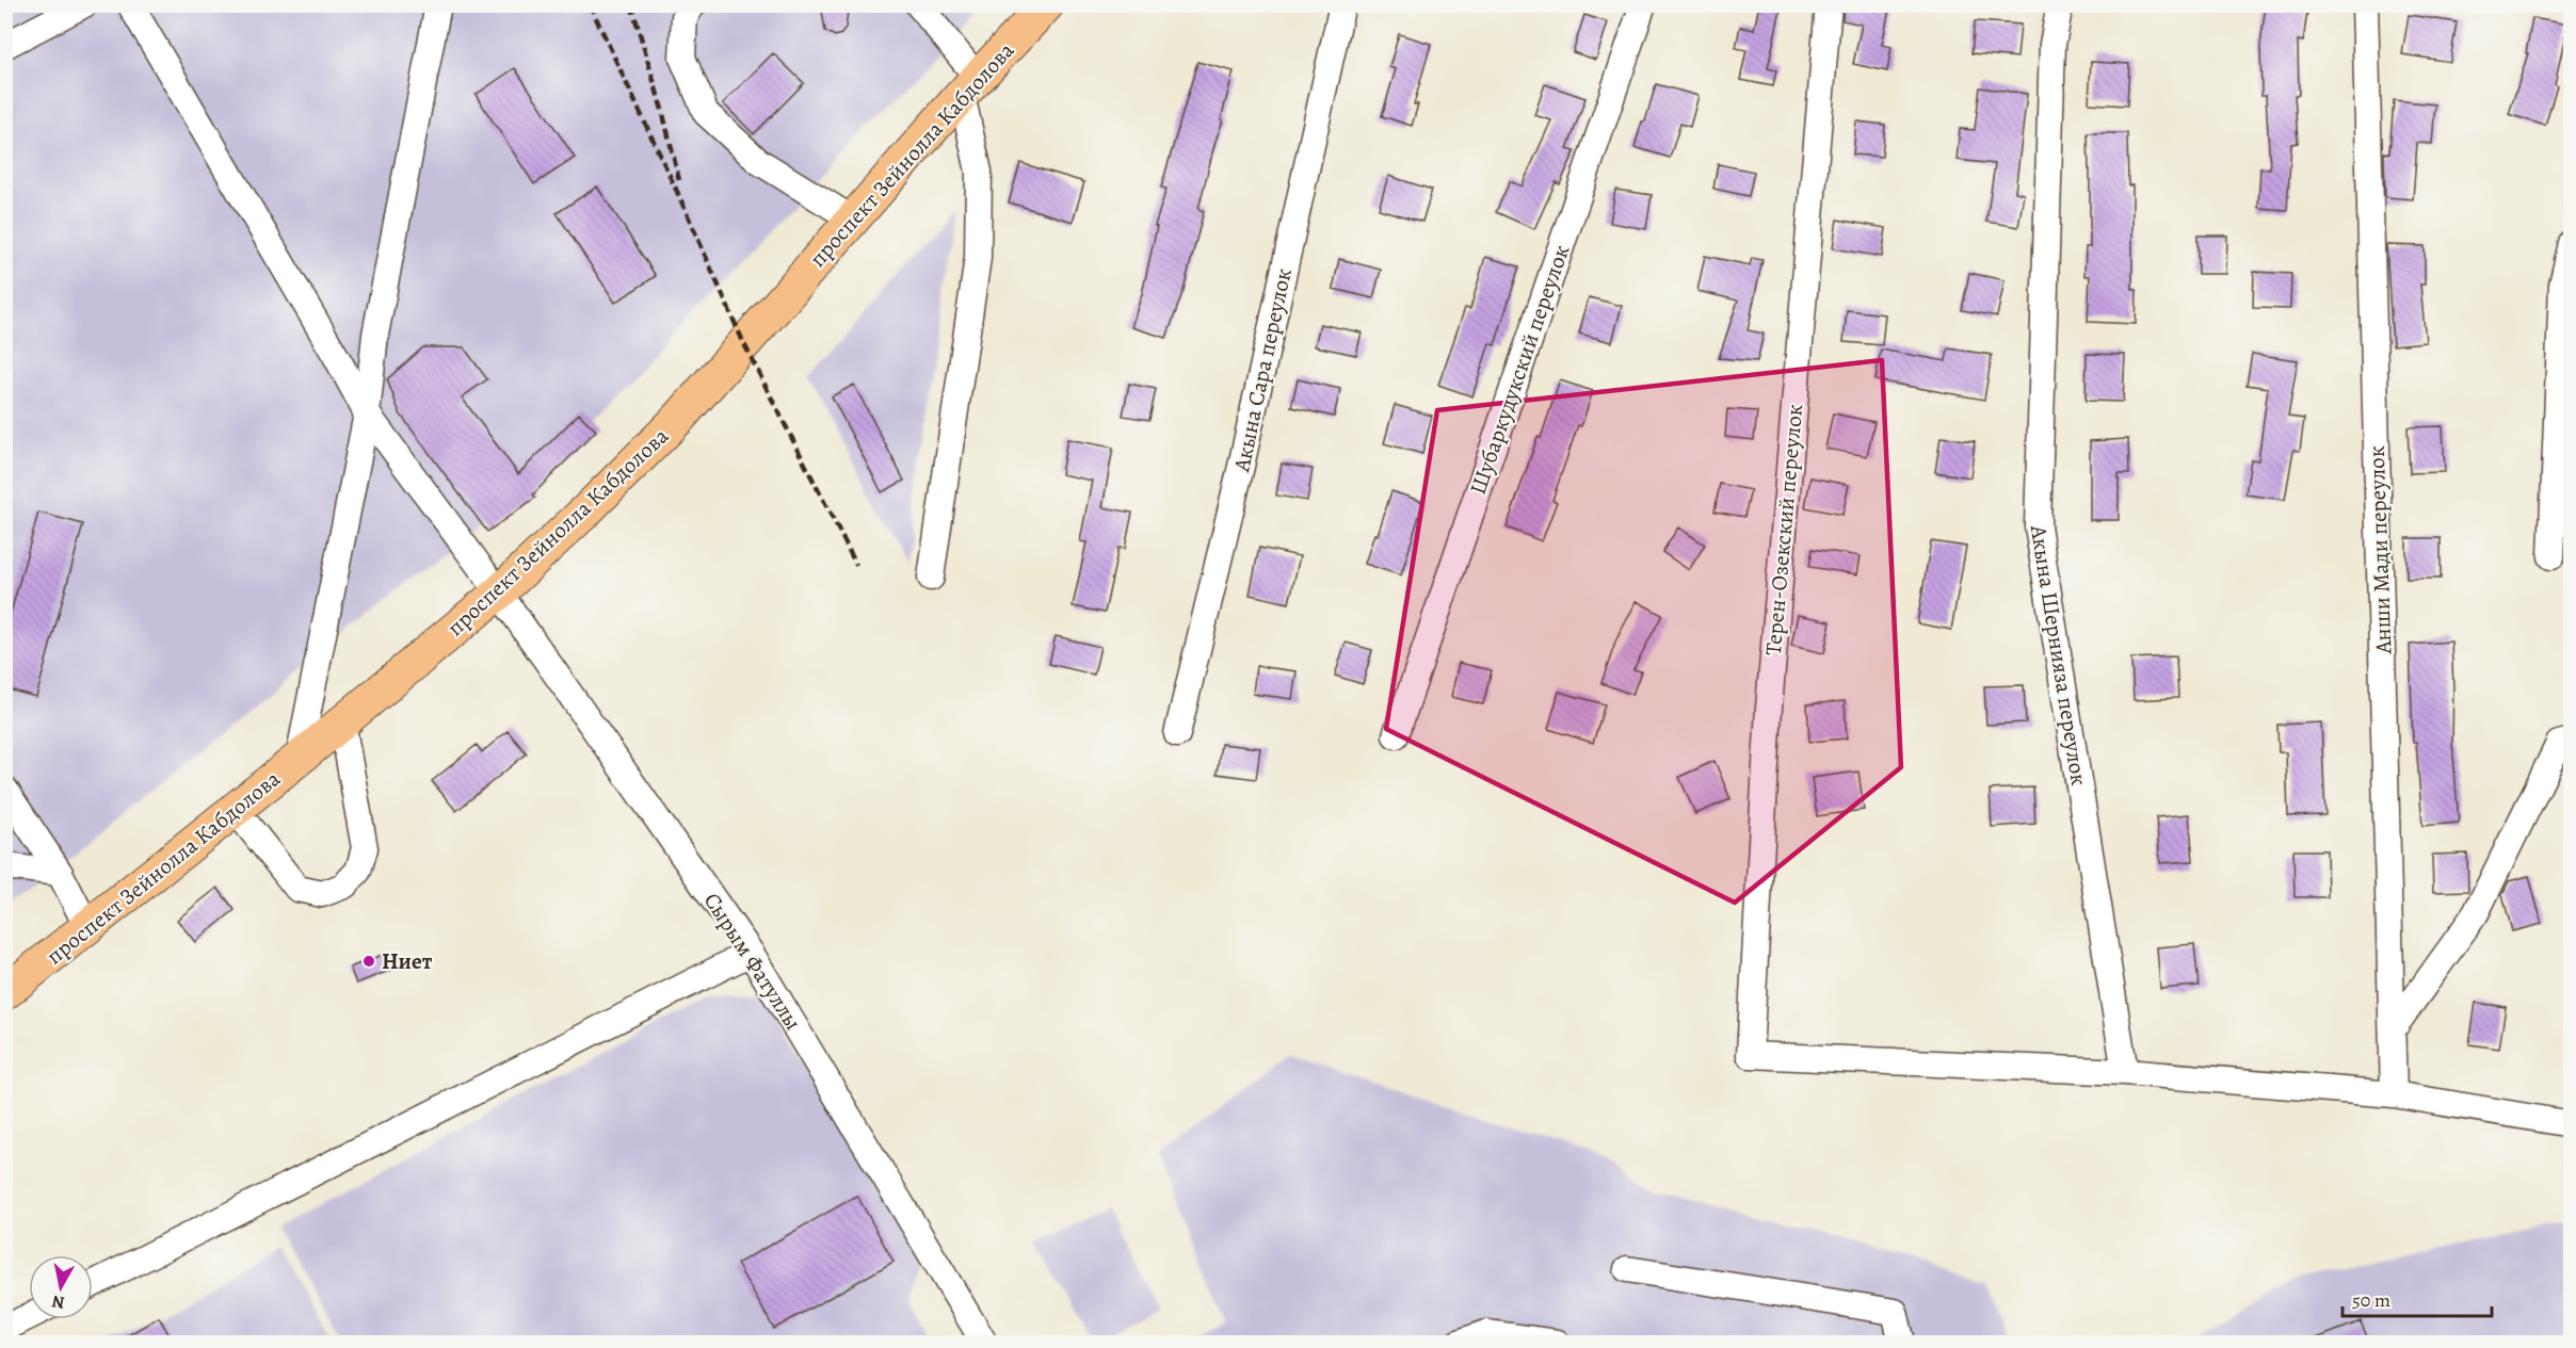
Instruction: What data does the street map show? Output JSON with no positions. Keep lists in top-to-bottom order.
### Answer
{
  "streets": {
    "main road": ["проспект Зейнолла Кабдолова"],
    "street": [
      "Акына Сара переулок",
      "Шубаркудукский переулок",
      "Терен-Озекский переулок",
      "Анши Мади переулок",
      "Акына Шернияза переулок",
      "Сырым Фатуллы"
    ]
  },
  "crossings": [
    ["проспект Зейнолла Кабдолова", "Сырым Фатуллы"],
    ["Терен-Озекский переулок", "Акына Шернияза переулок"]
  ],
  "places": ["Ниет"],
  "scale_bar": "50 m",
  "north": "bottom"
}
